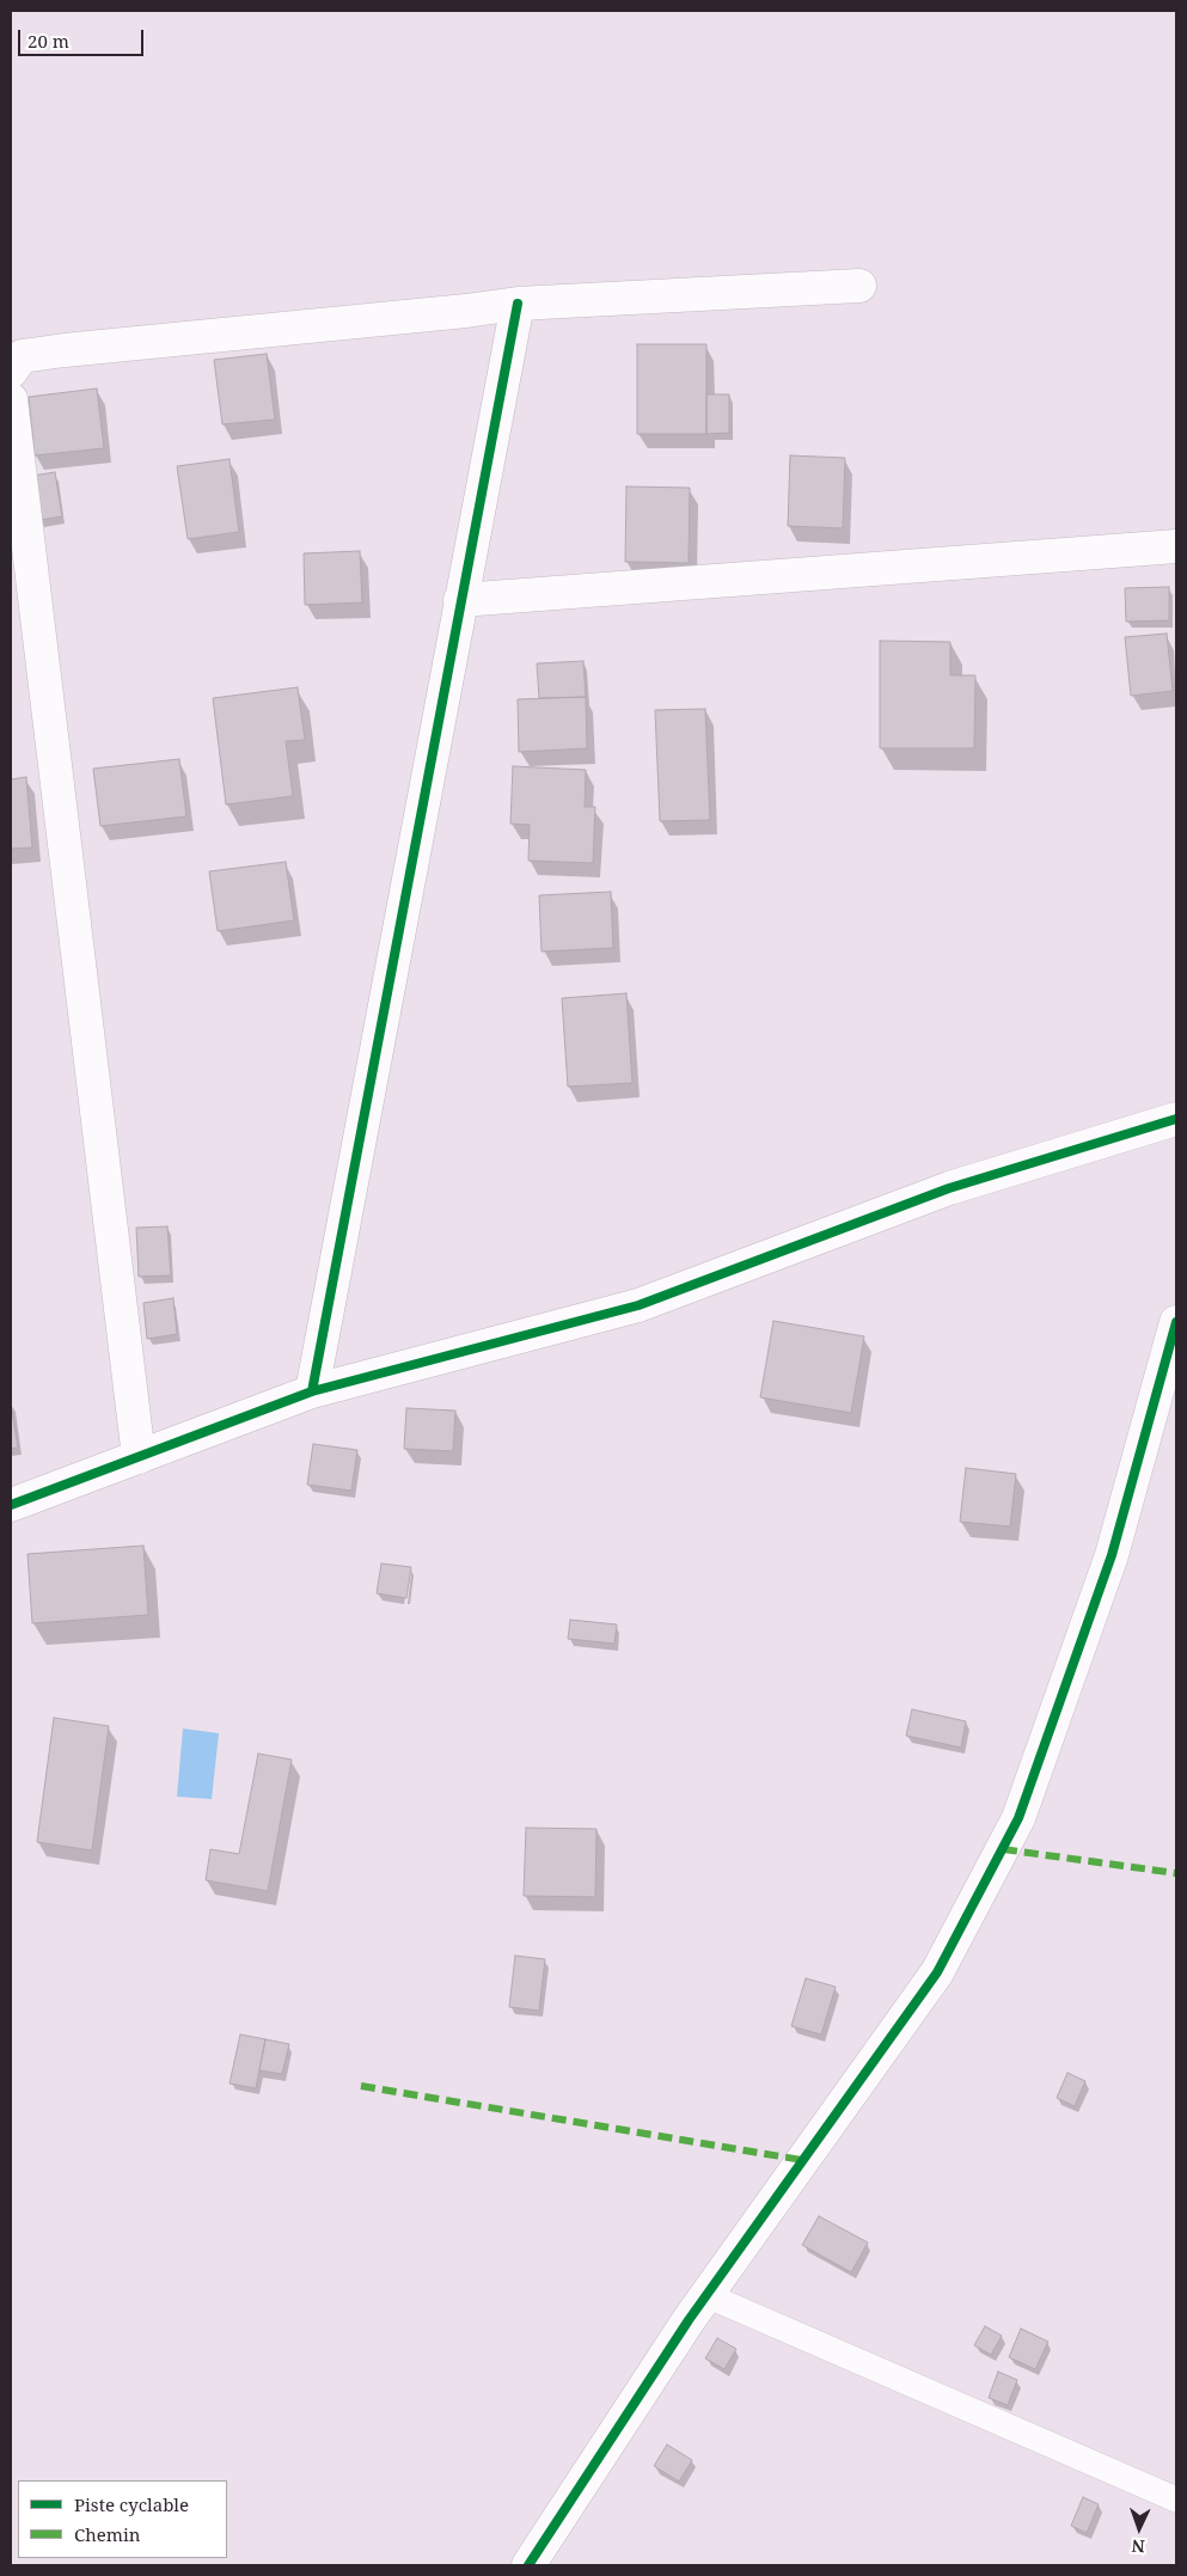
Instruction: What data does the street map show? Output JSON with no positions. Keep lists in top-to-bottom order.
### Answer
{
  "legend": ["Piste cyclable", "Chemin"],
  "scale_bar": "20 m",
  "north": "bottom"
}
